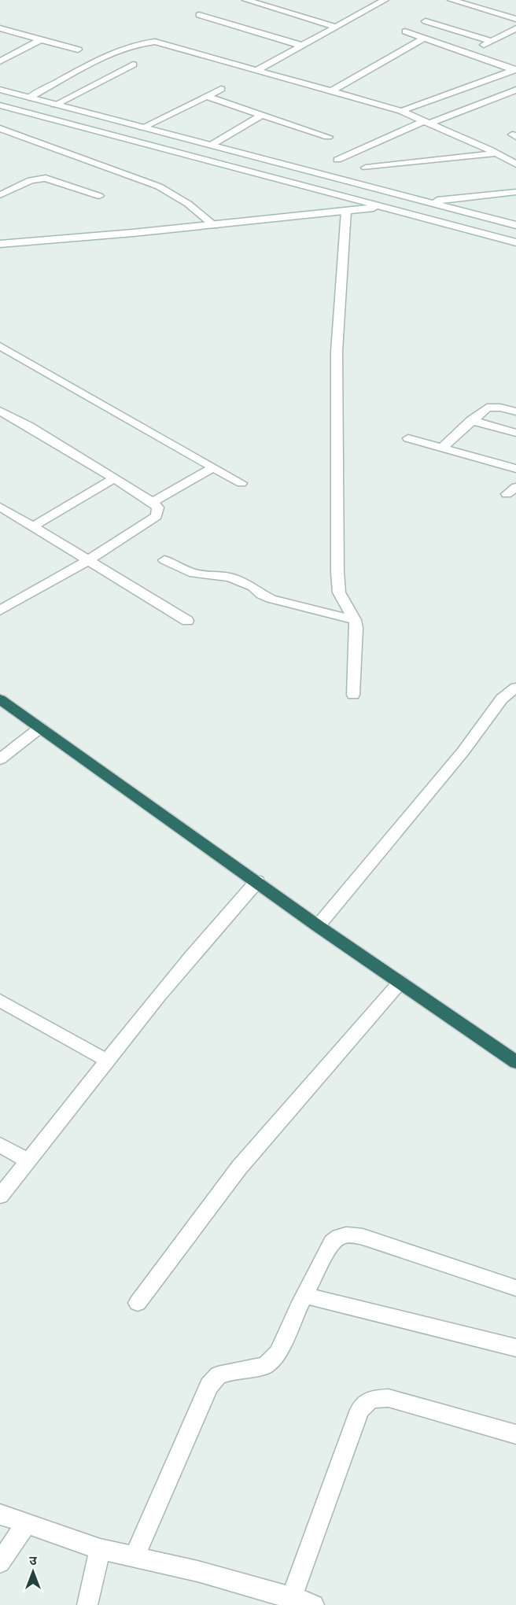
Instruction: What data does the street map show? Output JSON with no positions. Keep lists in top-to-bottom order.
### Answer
{
  "north": "top"
}
